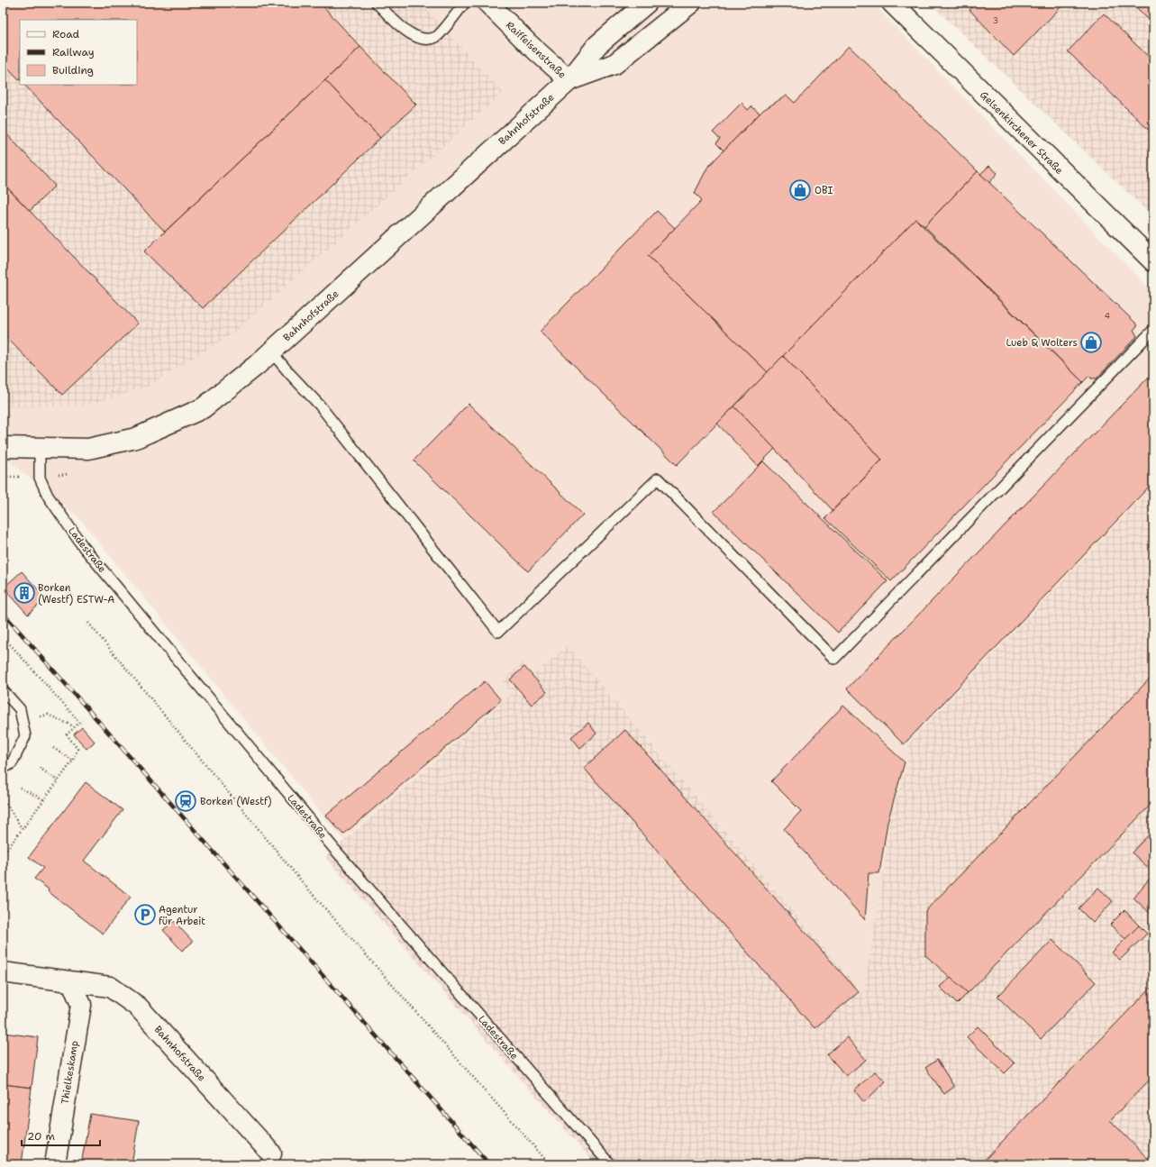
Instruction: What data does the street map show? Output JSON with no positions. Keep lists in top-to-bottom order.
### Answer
{
  "streets": {
    "street": [
      "Raiffeisenstraße",
      "Bahnhofstraße",
      "Gelsenkirchener Straße",
      "Thielkeskamp"
    ],
    "lane": ["Ladestraße"]
  },
  "crossings": [
    ["Raiffeisenstraße", "Bahnhofstraße"],
    ["Bahnhofstraße", "Ladestraße"],
    ["Bahnhofstraße", "Thielkeskamp"]
  ],
  "places": {
    "shop": ["OBI", "Lueb & Wolters"],
    "building": ["Borken (Westf) ESTW-A"],
    "station": ["Borken (Westf)"],
    "parking": ["Agentur für Arbeit"]
  },
  "house_numbers": ["3", "4"],
  "legend": ["Road", "Railway", "Building"],
  "scale_bar": "20 m"
}
